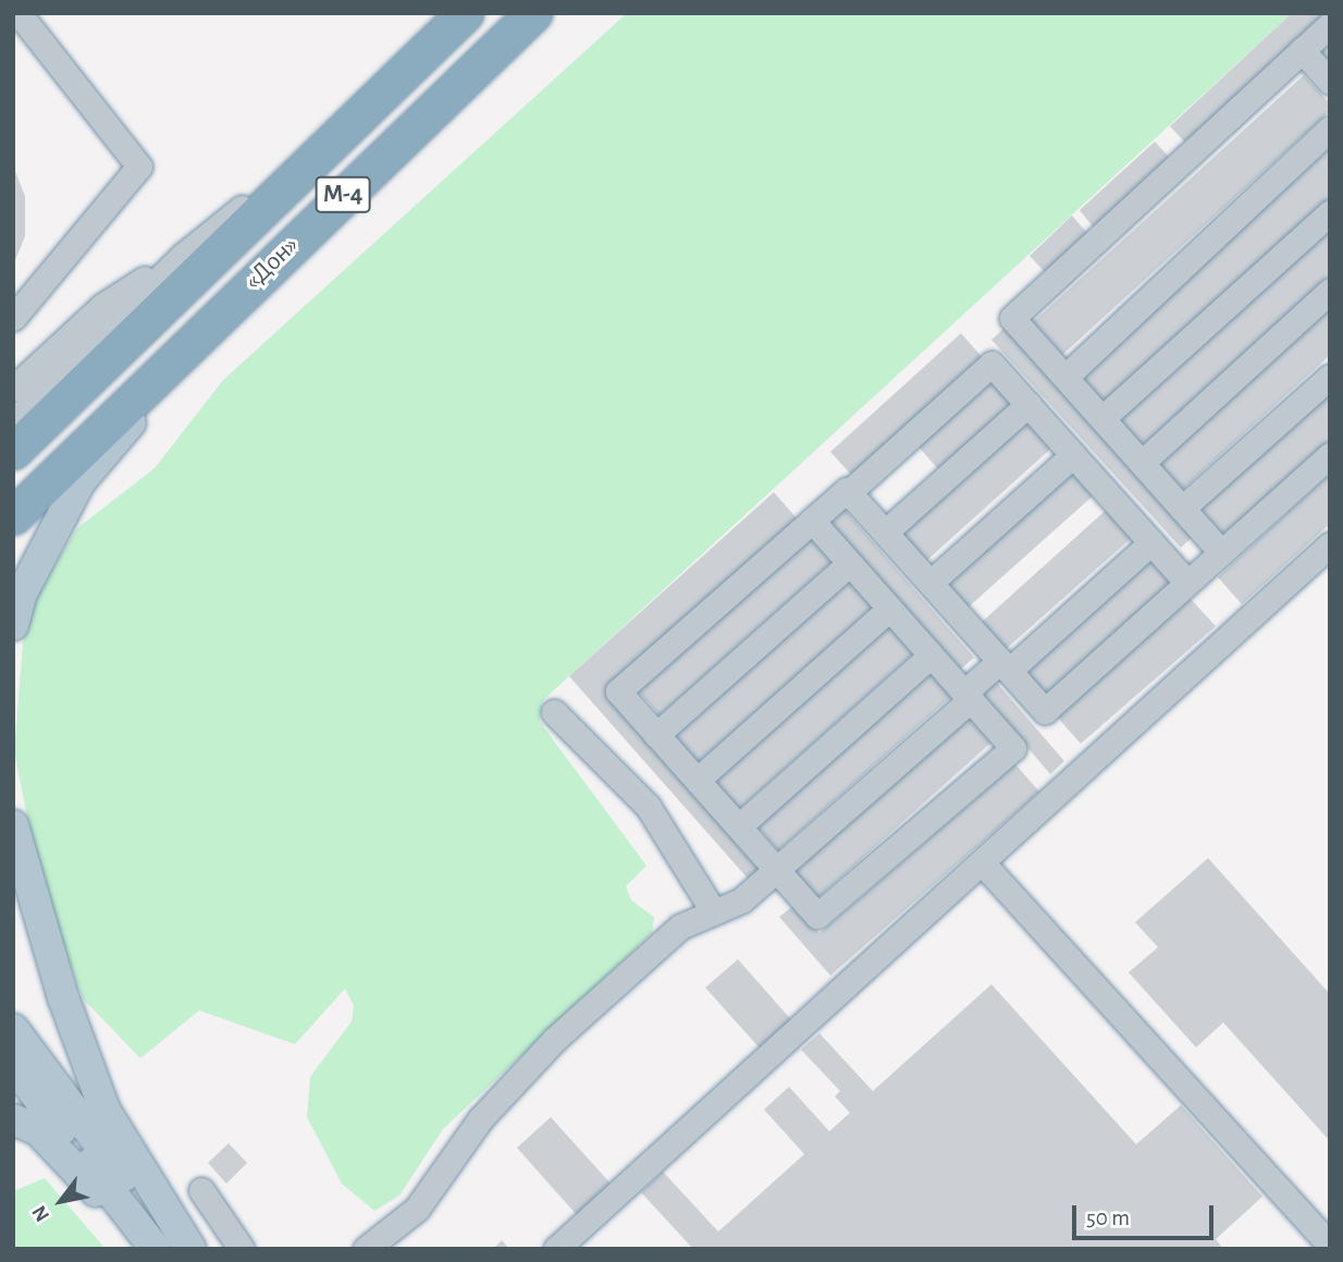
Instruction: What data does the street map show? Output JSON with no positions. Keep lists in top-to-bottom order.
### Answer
{
  "streets": {
    "highway": ["М-4", "«Дон»"]
  },
  "scale_bar": "50 m",
  "north": "bottom left"
}
